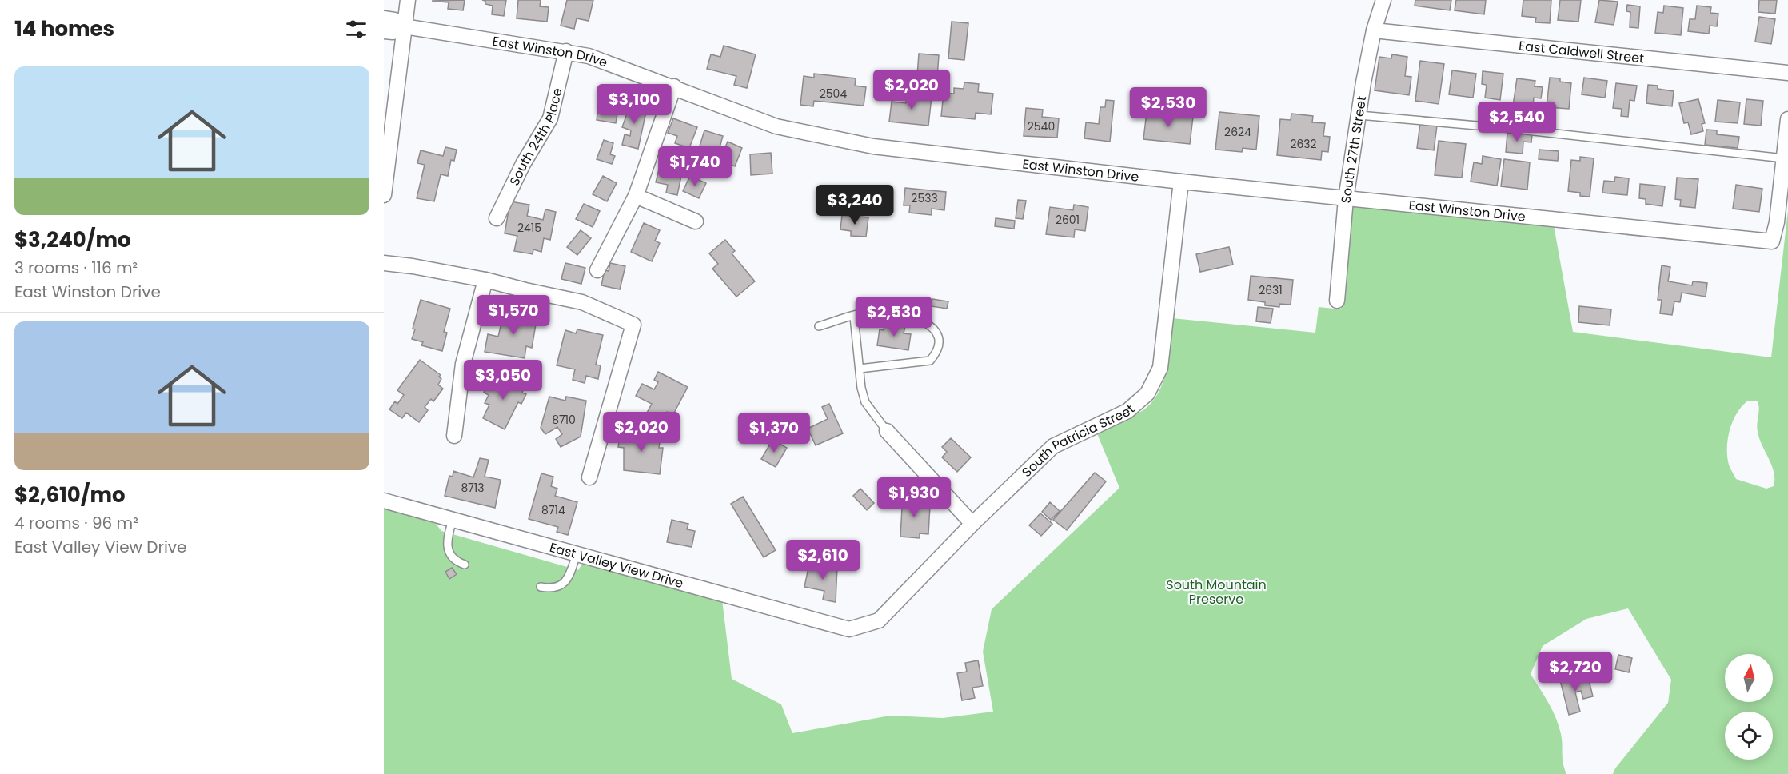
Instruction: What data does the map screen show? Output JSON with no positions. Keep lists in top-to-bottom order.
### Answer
{
  "streets": {
    "street": [
      "East Winston Drive",
      "East Caldwell Street",
      "South 24th Place",
      "South 27th Street",
      "South Patricia Street",
      "East Valley View Drive"
    ]
  },
  "crossings": [
    ["East Winston Drive", "South 24th Place"],
    ["East Winston Drive", "South 27th Street"],
    ["East Winston Drive", "South Patricia Street"],
    ["East Caldwell Street", "South 27th Street"],
    ["South Patricia Street", "East Valley View Drive"]
  ],
  "parks": ["South Mountain Preserve"],
  "house_numbers": [
    "2504",
    "2540",
    "2624",
    "2632",
    "2533",
    "2601",
    "2415",
    "2631",
    "8710",
    "8713",
    "8714"
  ],
  "north": "top",
  "page": {
    "heading": "14 homes",
    "list": [
      {
        "name": "$3,240/mo",
        "note": "3 rooms · 116 m² · East Winston Drive"
      },
      {
        "name": "$2,610/mo",
        "note": "4 rooms · 96 m² · East Valley View Drive"
      }
    ],
    "price": [
      "$2,020",
      "$3,100",
      "$2,530",
      "$2,540",
      "$1,740",
      "$3,240",
      "$1,570",
      "$2,530",
      "$3,050",
      "$2,020",
      "$1,370",
      "$1,930",
      "$2,610",
      "$2,720"
    ]
  }
}
